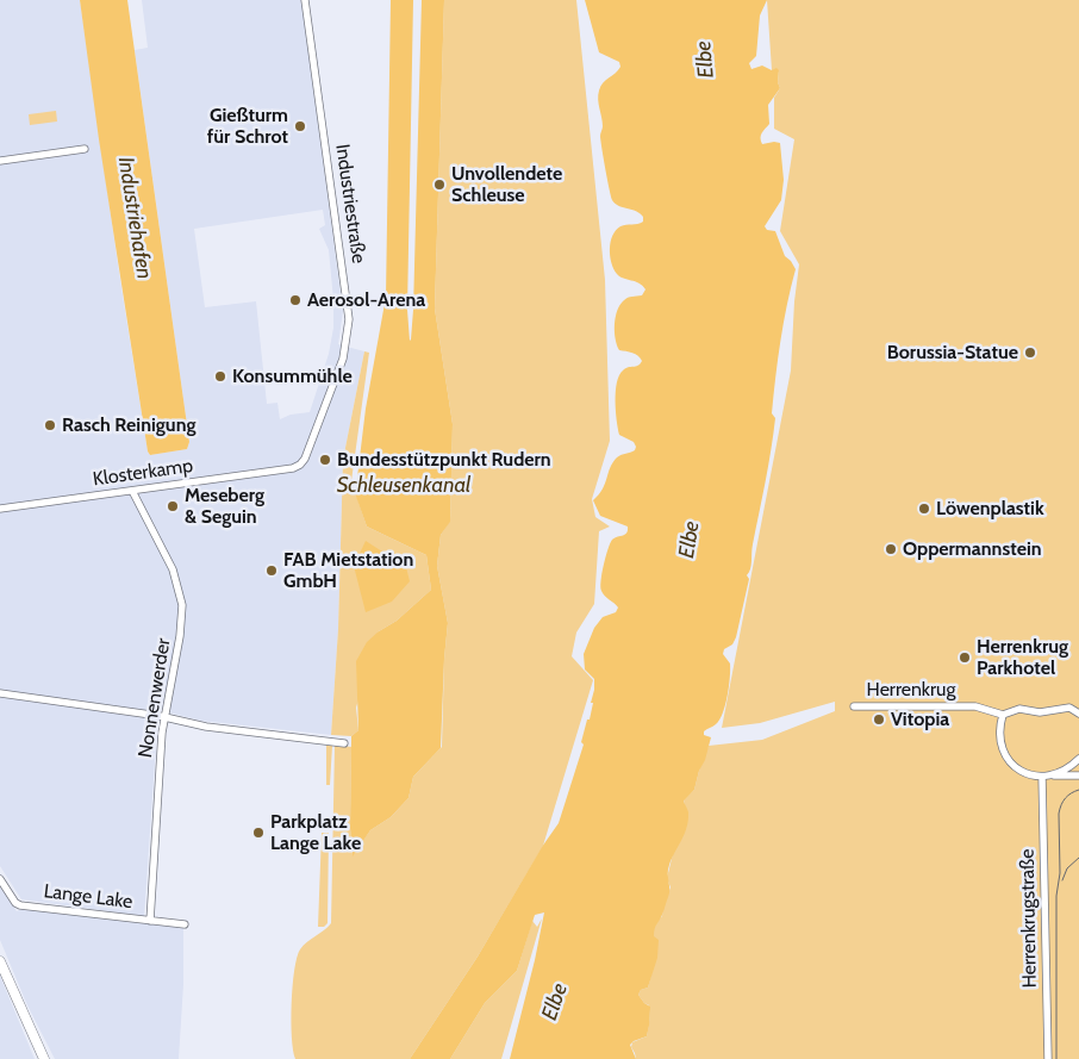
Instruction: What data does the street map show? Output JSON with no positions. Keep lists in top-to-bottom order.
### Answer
{
  "streets": {
    "street": [
      "Industriestraße",
      "Klosterkamp",
      "Herrenkrug",
      "Nonnenwerder",
      "Lange Lake",
      "Herrenkrugstraße"
    ]
  },
  "crossings": [
    ["Industriestraße", "Klosterkamp"],
    ["Klosterkamp", "Nonnenwerder"],
    ["Nonnenwerder", "Lange Lake"]
  ],
  "water": ["Elbe", "Industriehafen", "Schleusenkanal"],
  "places": [
    "Gießturm für Schrot",
    "Unvollendete Schleuse",
    "Aerosol-Arena",
    "Borussia-Statue",
    "Konsummühle",
    "Rasch Reinigung",
    "Bundesstützpunkt Rudern",
    "Meseberg & Seguin",
    "Löwenplastik",
    "Oppermannstein",
    "FAB Mietstation GmbH",
    "Herrenkrug Parkhotel",
    "Vitopia",
    "Parkplatz Lange Lake"
  ]
}
